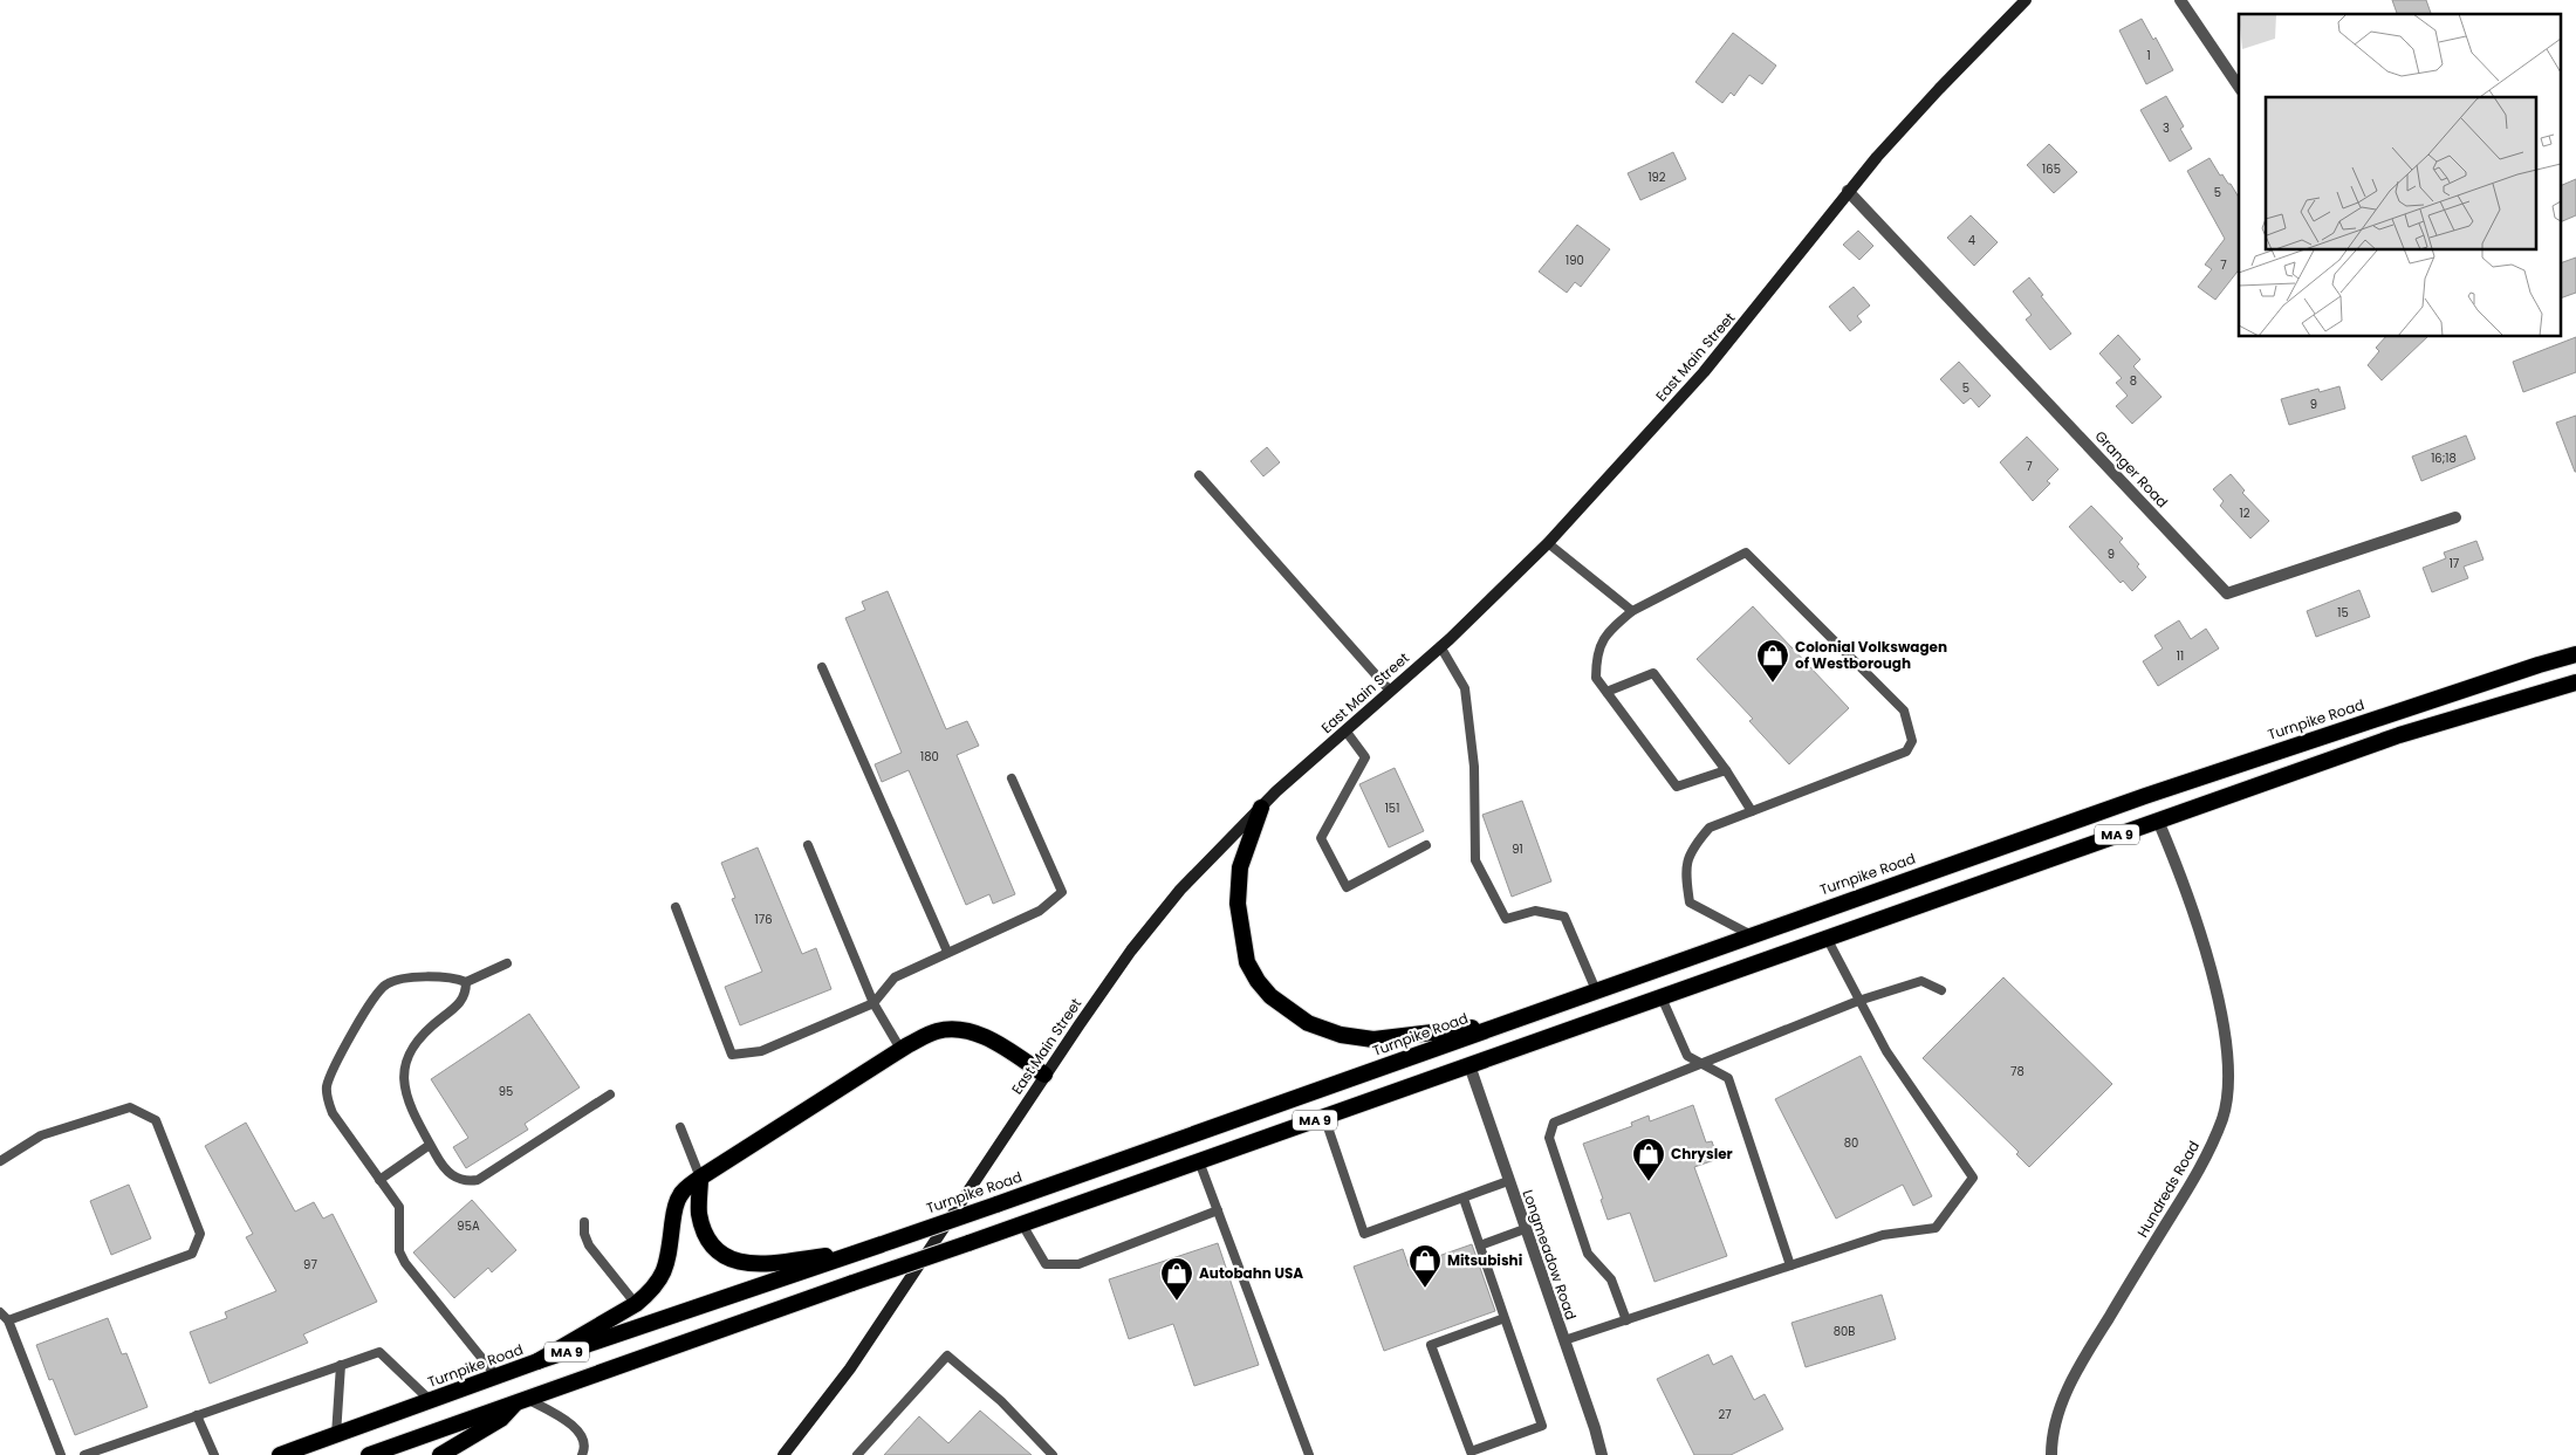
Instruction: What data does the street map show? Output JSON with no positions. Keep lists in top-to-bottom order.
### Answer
{
  "streets": {
    "highway": ["Turnpike Road", "MA 9"],
    "main road": ["East Main Street"],
    "street": ["Granger Road", "Hundreds Road", "Longmeadow Road"]
  },
  "crossings": [
    ["East Main Street", "Granger Road"],
    ["MA 9", "Hundreds Road"],
    ["MA 9", "Longmeadow Road"]
  ],
  "places": {
    "shop": [
      "Colonial Volkswagen of Westborough",
      "Chrysler",
      "Mitsubishi",
      "Autobahn USA"
    ]
  },
  "house_numbers": [
    "1",
    "3",
    "165",
    "192",
    "5",
    "4",
    "190",
    "7",
    "8",
    "5",
    "9",
    "16;18",
    "7",
    "12",
    "9",
    "17",
    "15",
    "11",
    "180",
    "151",
    "91",
    "176",
    "78",
    "95",
    "80",
    "95A",
    "97",
    "80B",
    "27"
  ]
}
